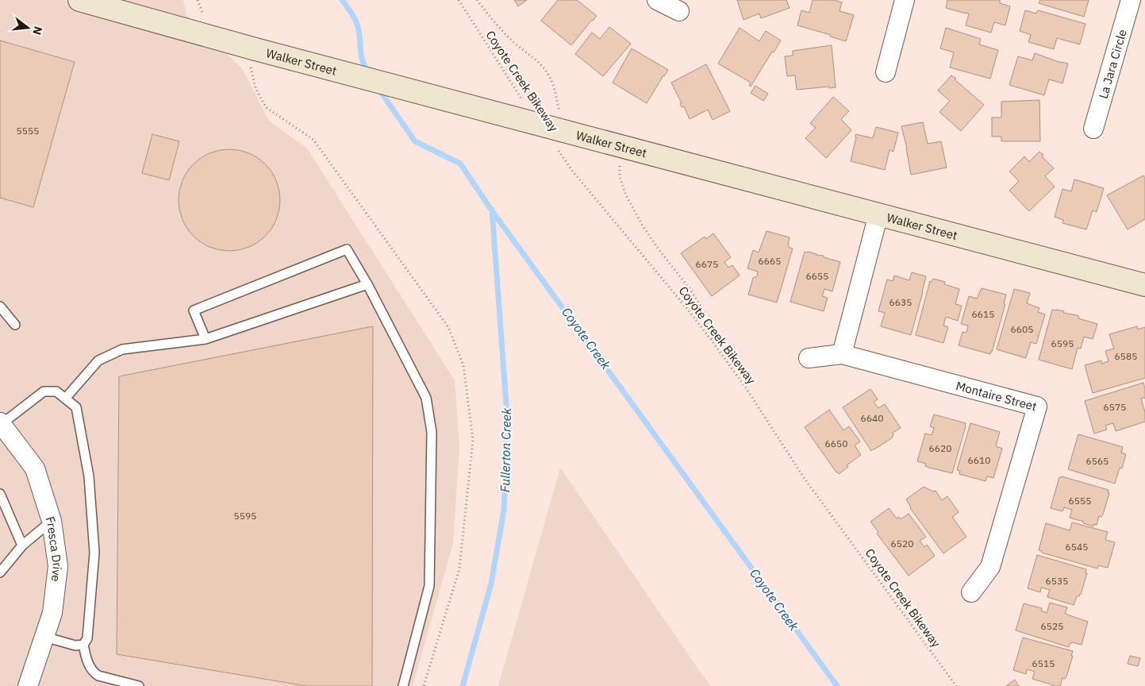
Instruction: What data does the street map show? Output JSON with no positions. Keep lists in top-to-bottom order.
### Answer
{
  "streets": {
    "main road": ["Walker Street"],
    "street": ["La Jara Circle", "Montaire Street", "Fresca Drive"],
    "path": ["Coyote Creek Bikeway"]
  },
  "crossings": [
    ["Walker Street", "Coyote Creek Bikeway"]
  ],
  "water": ["Coyote Creek", "Fullerton Creek"],
  "house_numbers": [
    "5555",
    "6665",
    "6675",
    "6655",
    "6635",
    "6615",
    "6605",
    "6595",
    "6585",
    "6575",
    "6640",
    "6650",
    "6620",
    "6610",
    "6565",
    "6555",
    "5595",
    "6520",
    "6545",
    "6535",
    "6525",
    "6515"
  ],
  "north": "right"
}
